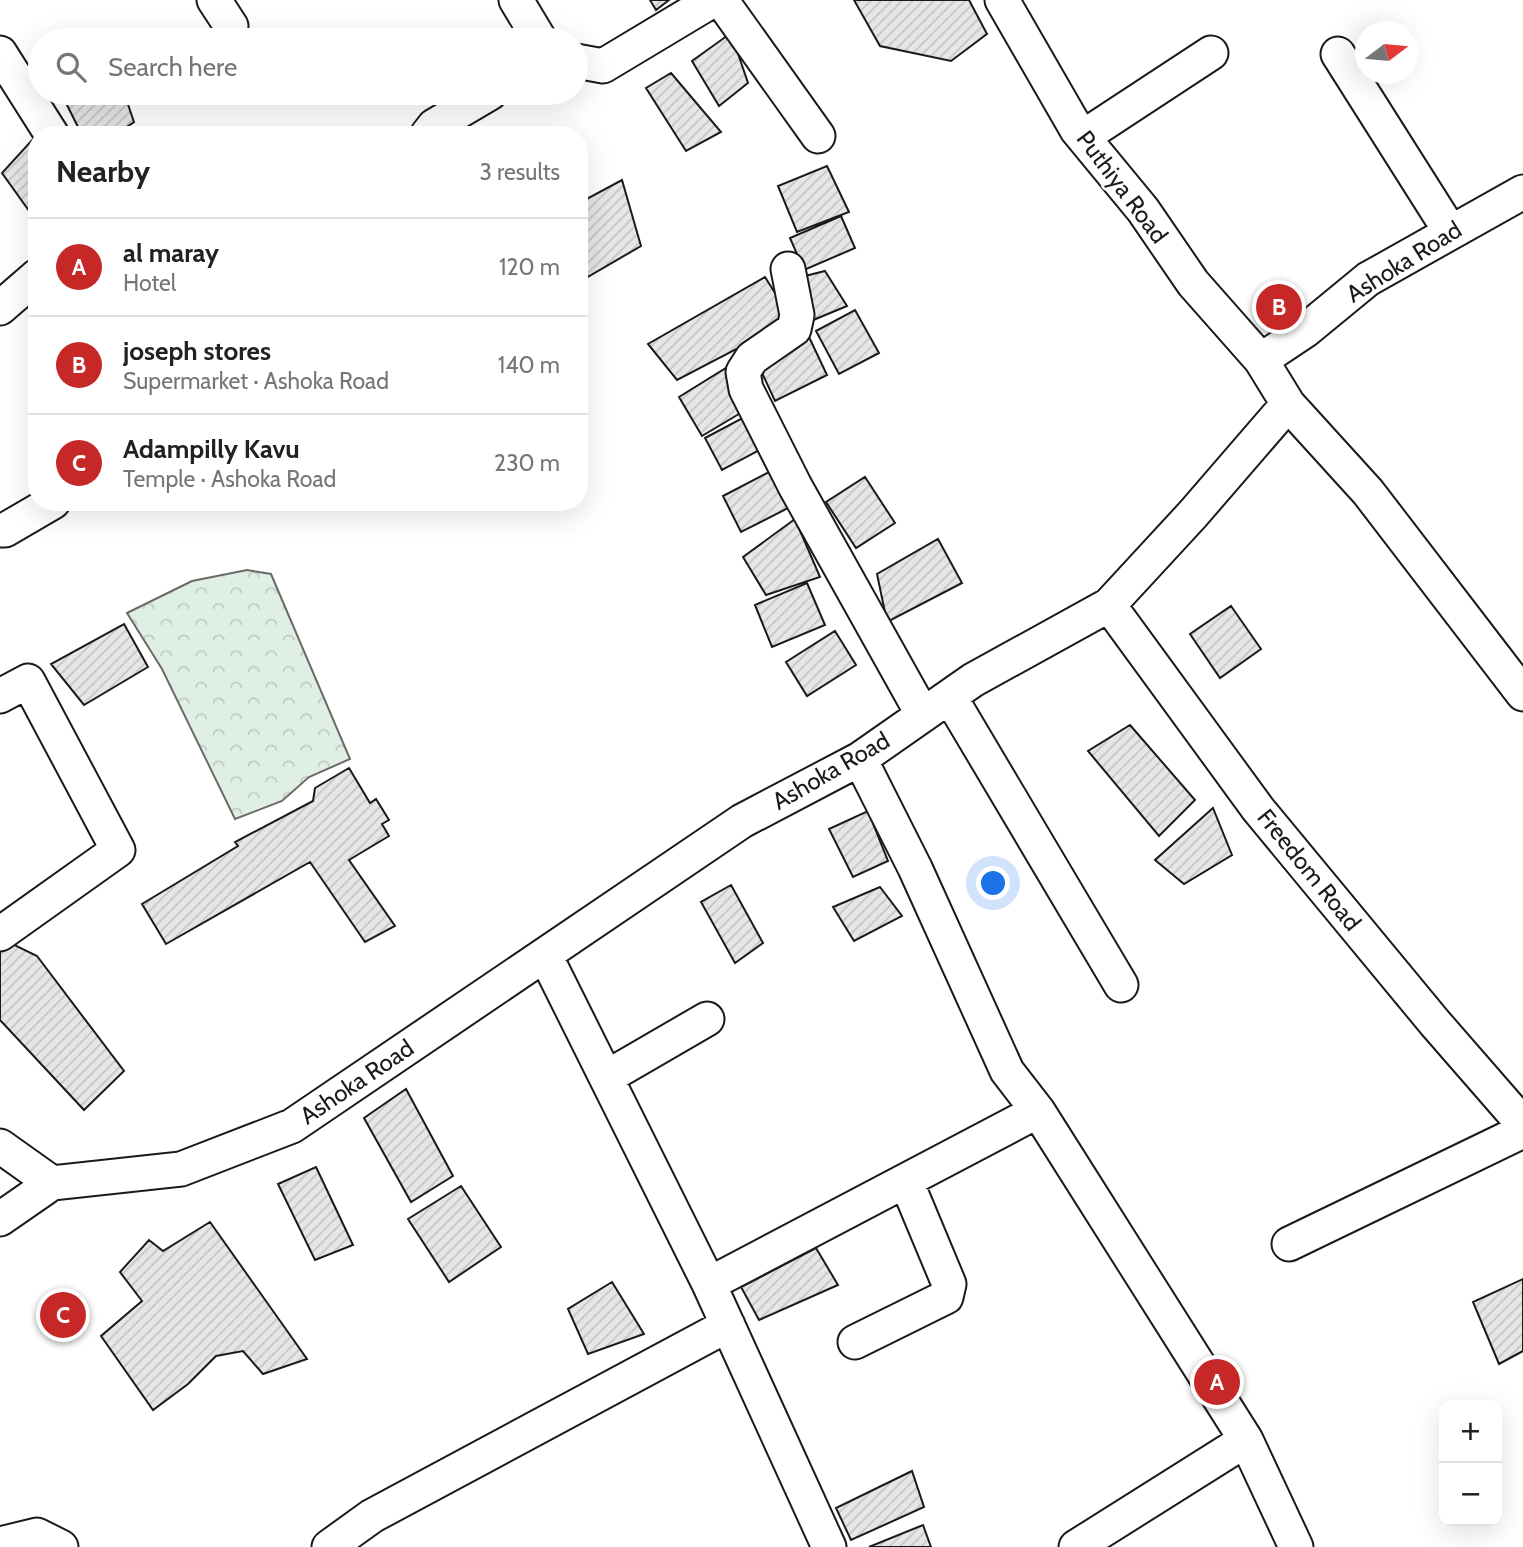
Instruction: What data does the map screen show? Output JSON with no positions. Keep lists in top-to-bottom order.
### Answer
{
  "streets": {
    "street": ["Puthiya Road", "Ashoka Road", "Freedom Road"]
  },
  "crossings": [
    ["Puthiya Road", "Ashoka Road"],
    ["Ashoka Road", "Freedom Road"]
  ],
  "north": "right",
  "page": {
    "search": "Search here",
    "heading": ["Nearby", "3 results"],
    "list": [
      {
        "mark": "A",
        "name": "al maray",
        "note": "Hotel",
        "value": "120 m"
      },
      {
        "mark": "B",
        "name": "joseph stores",
        "note": "Supermarket · Ashoka Road",
        "value": "140 m"
      },
      {
        "mark": "C",
        "name": "Adampilly Kavu",
        "note": "Temple · Ashoka Road",
        "value": "230 m"
      }
    ],
    "pins": ["B", "C", "A"],
    "map_buttons": ["+", "−"]
  }
}
